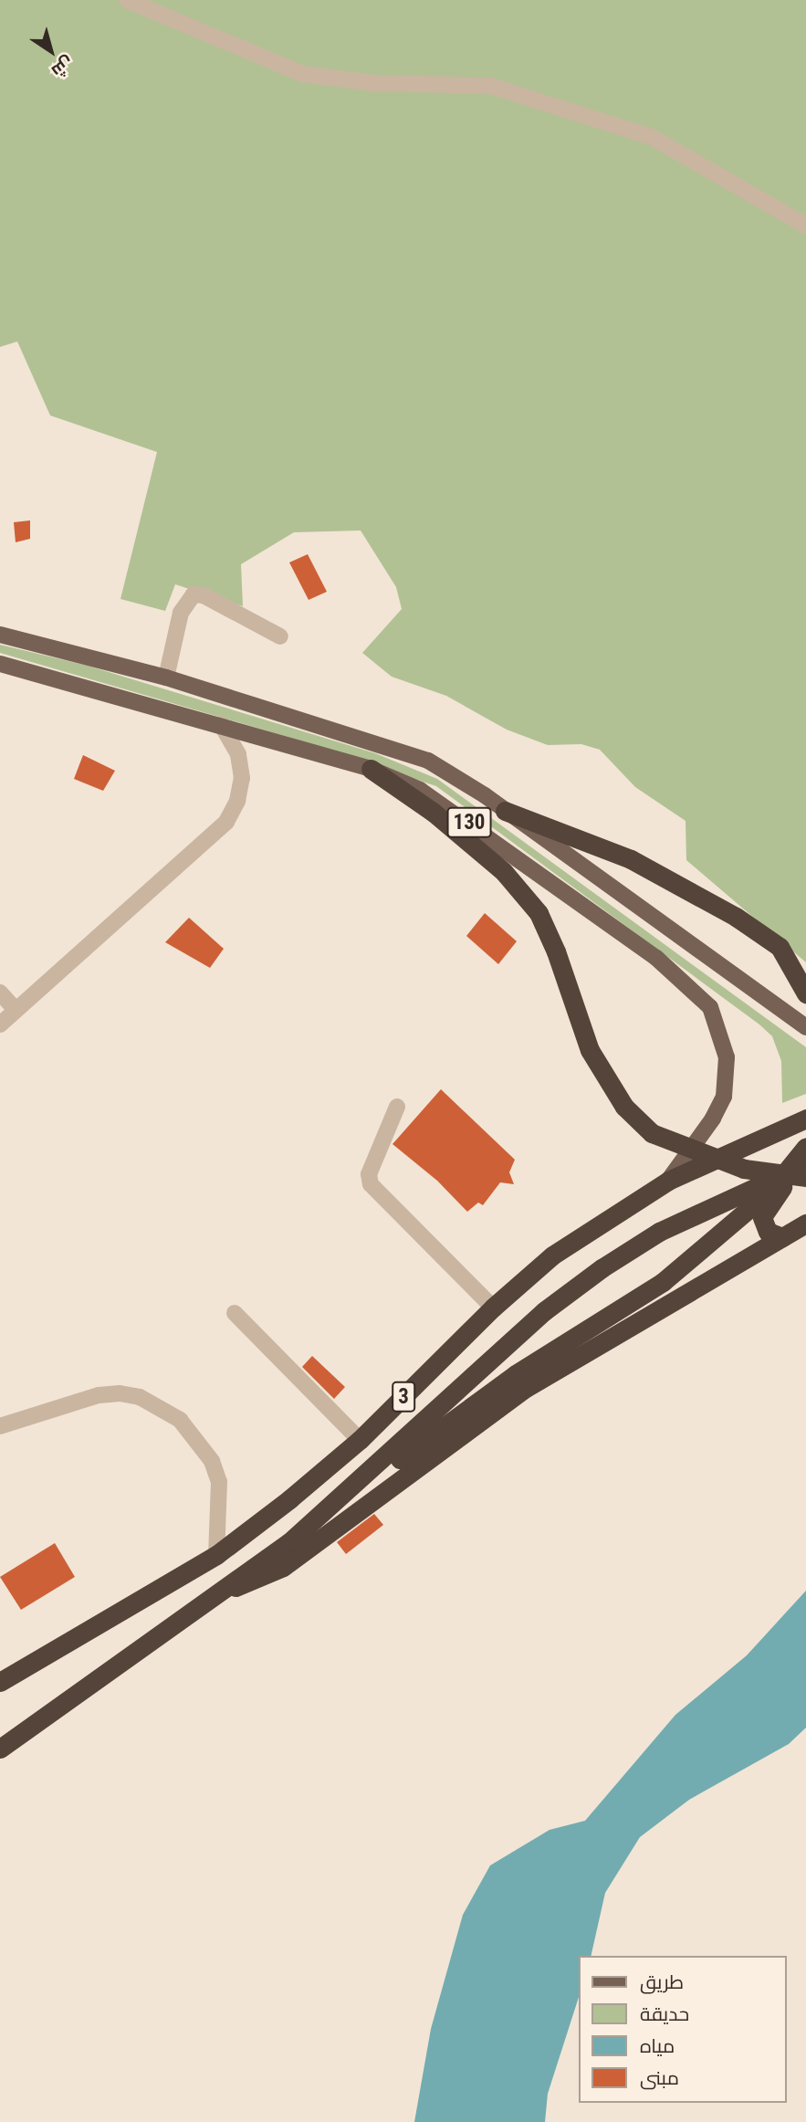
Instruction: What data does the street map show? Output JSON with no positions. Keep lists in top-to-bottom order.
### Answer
{
  "streets": {
    "highway": ["3"],
    "main road": ["130"]
  },
  "crossings": [
    ["130", "3"]
  ],
  "legend": [
    "طريق",
    "حديقة",
    "مياه",
    "مبنى"
  ],
  "north": "bottom right"
}
